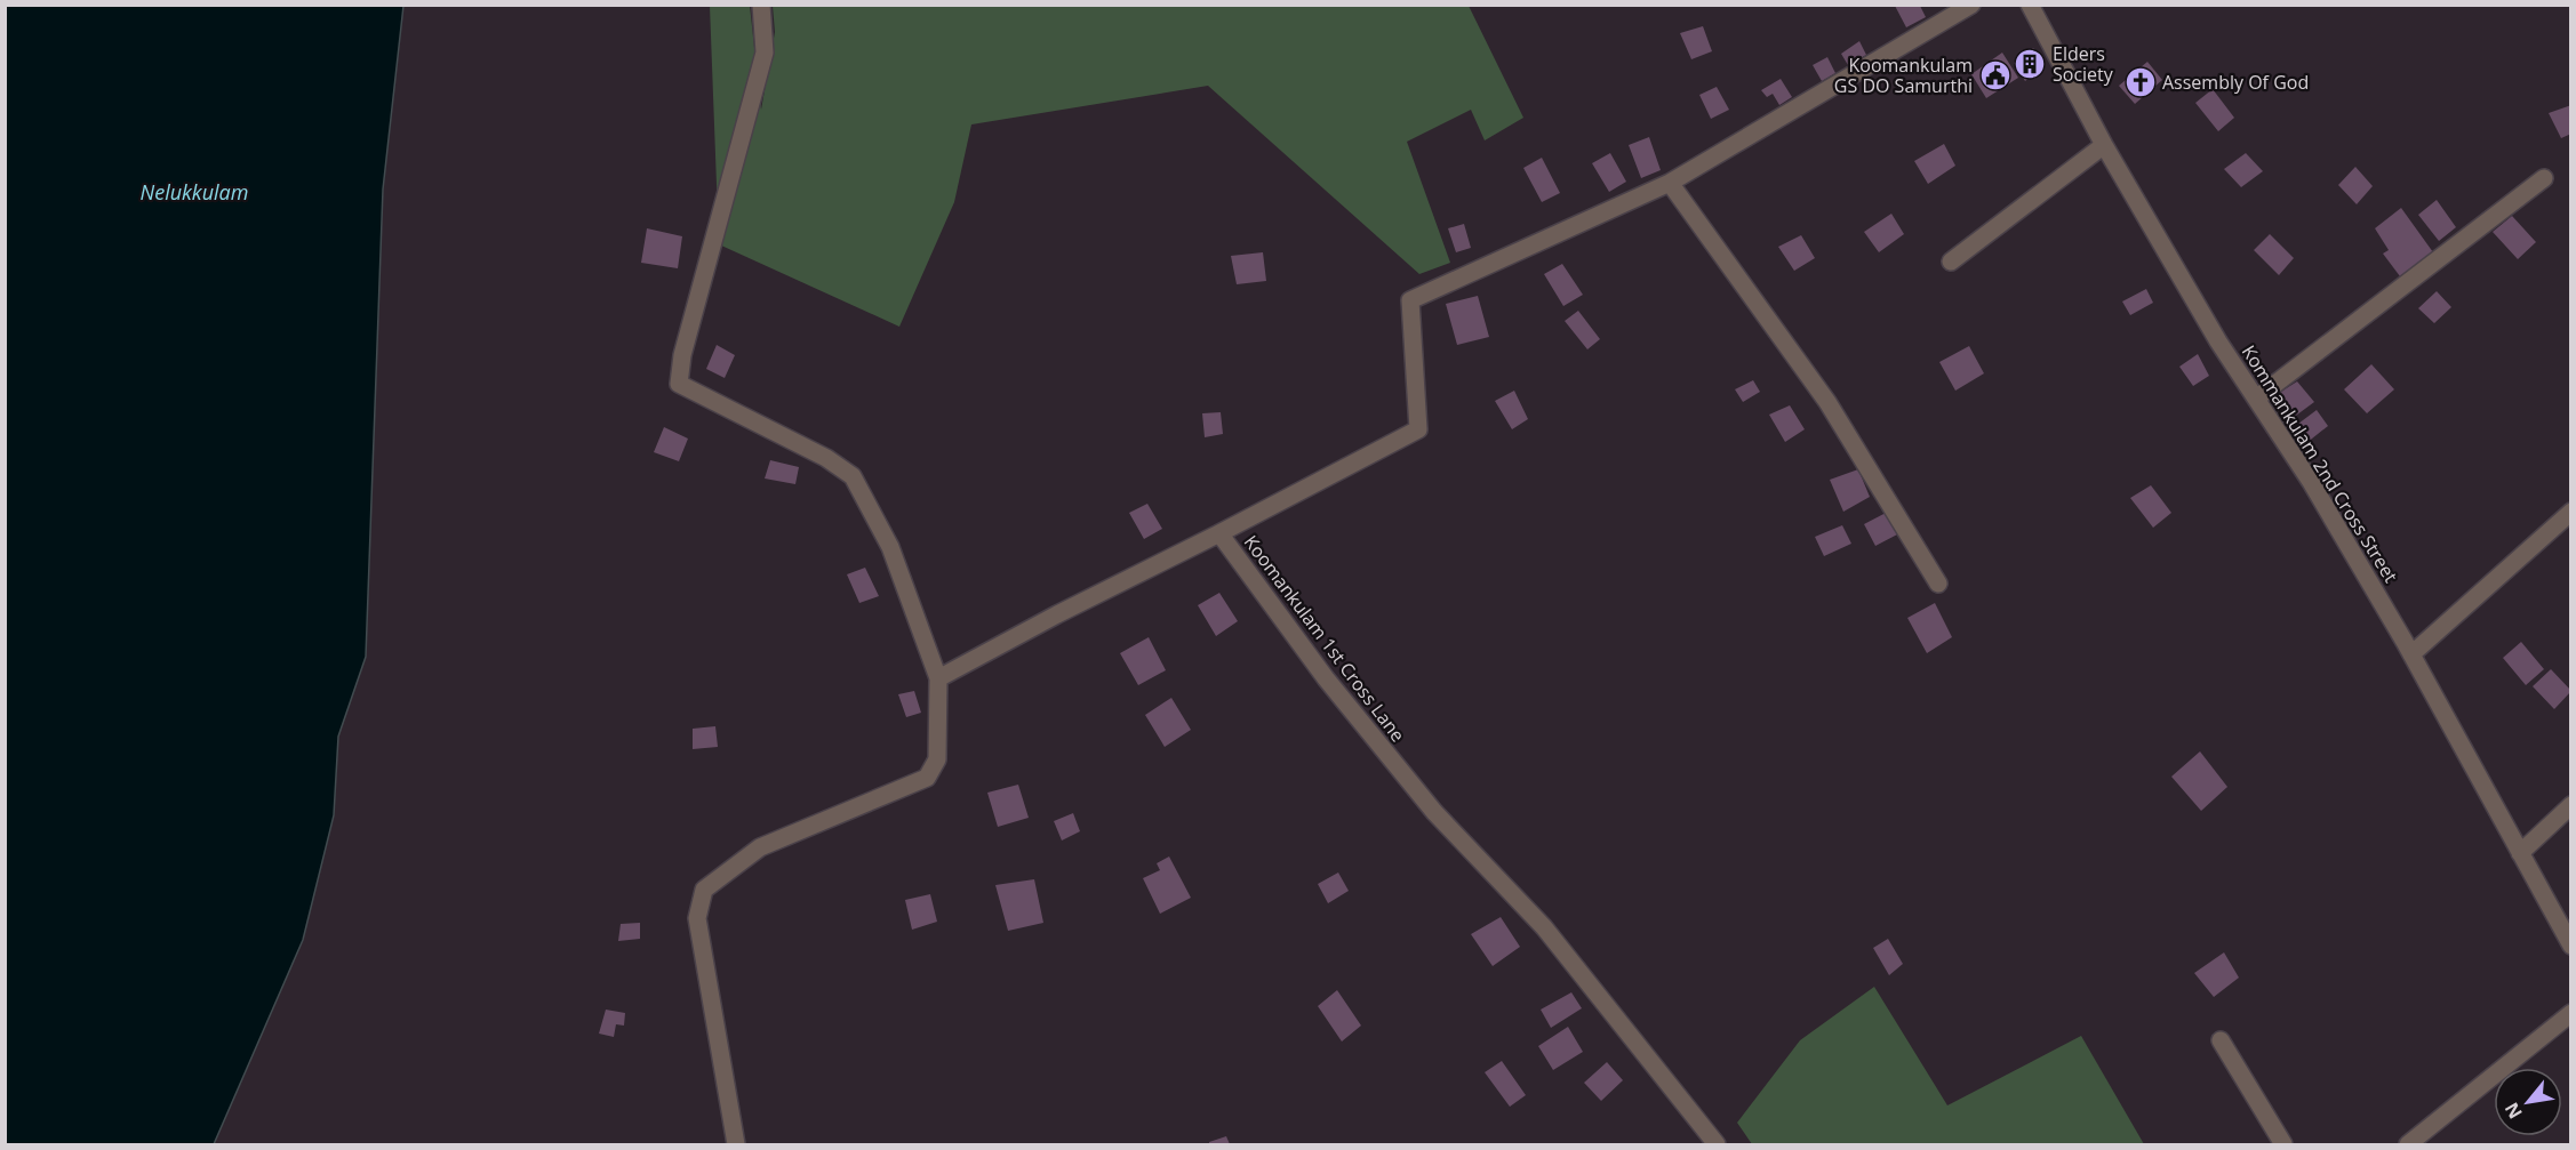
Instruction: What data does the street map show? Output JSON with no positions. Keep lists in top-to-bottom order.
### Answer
{
  "streets": {
    "street": ["Kommankulam 2nd Cross Street", "Koomankulam 1st Cross Lane"]
  },
  "water": ["Nelukkulam"],
  "places": {
    "building": ["Elders Society"],
    "public building": ["Koomankulam GS DO Samurthi"],
    "church": ["Assembly Of God"]
  },
  "north": "bottom left"
}
